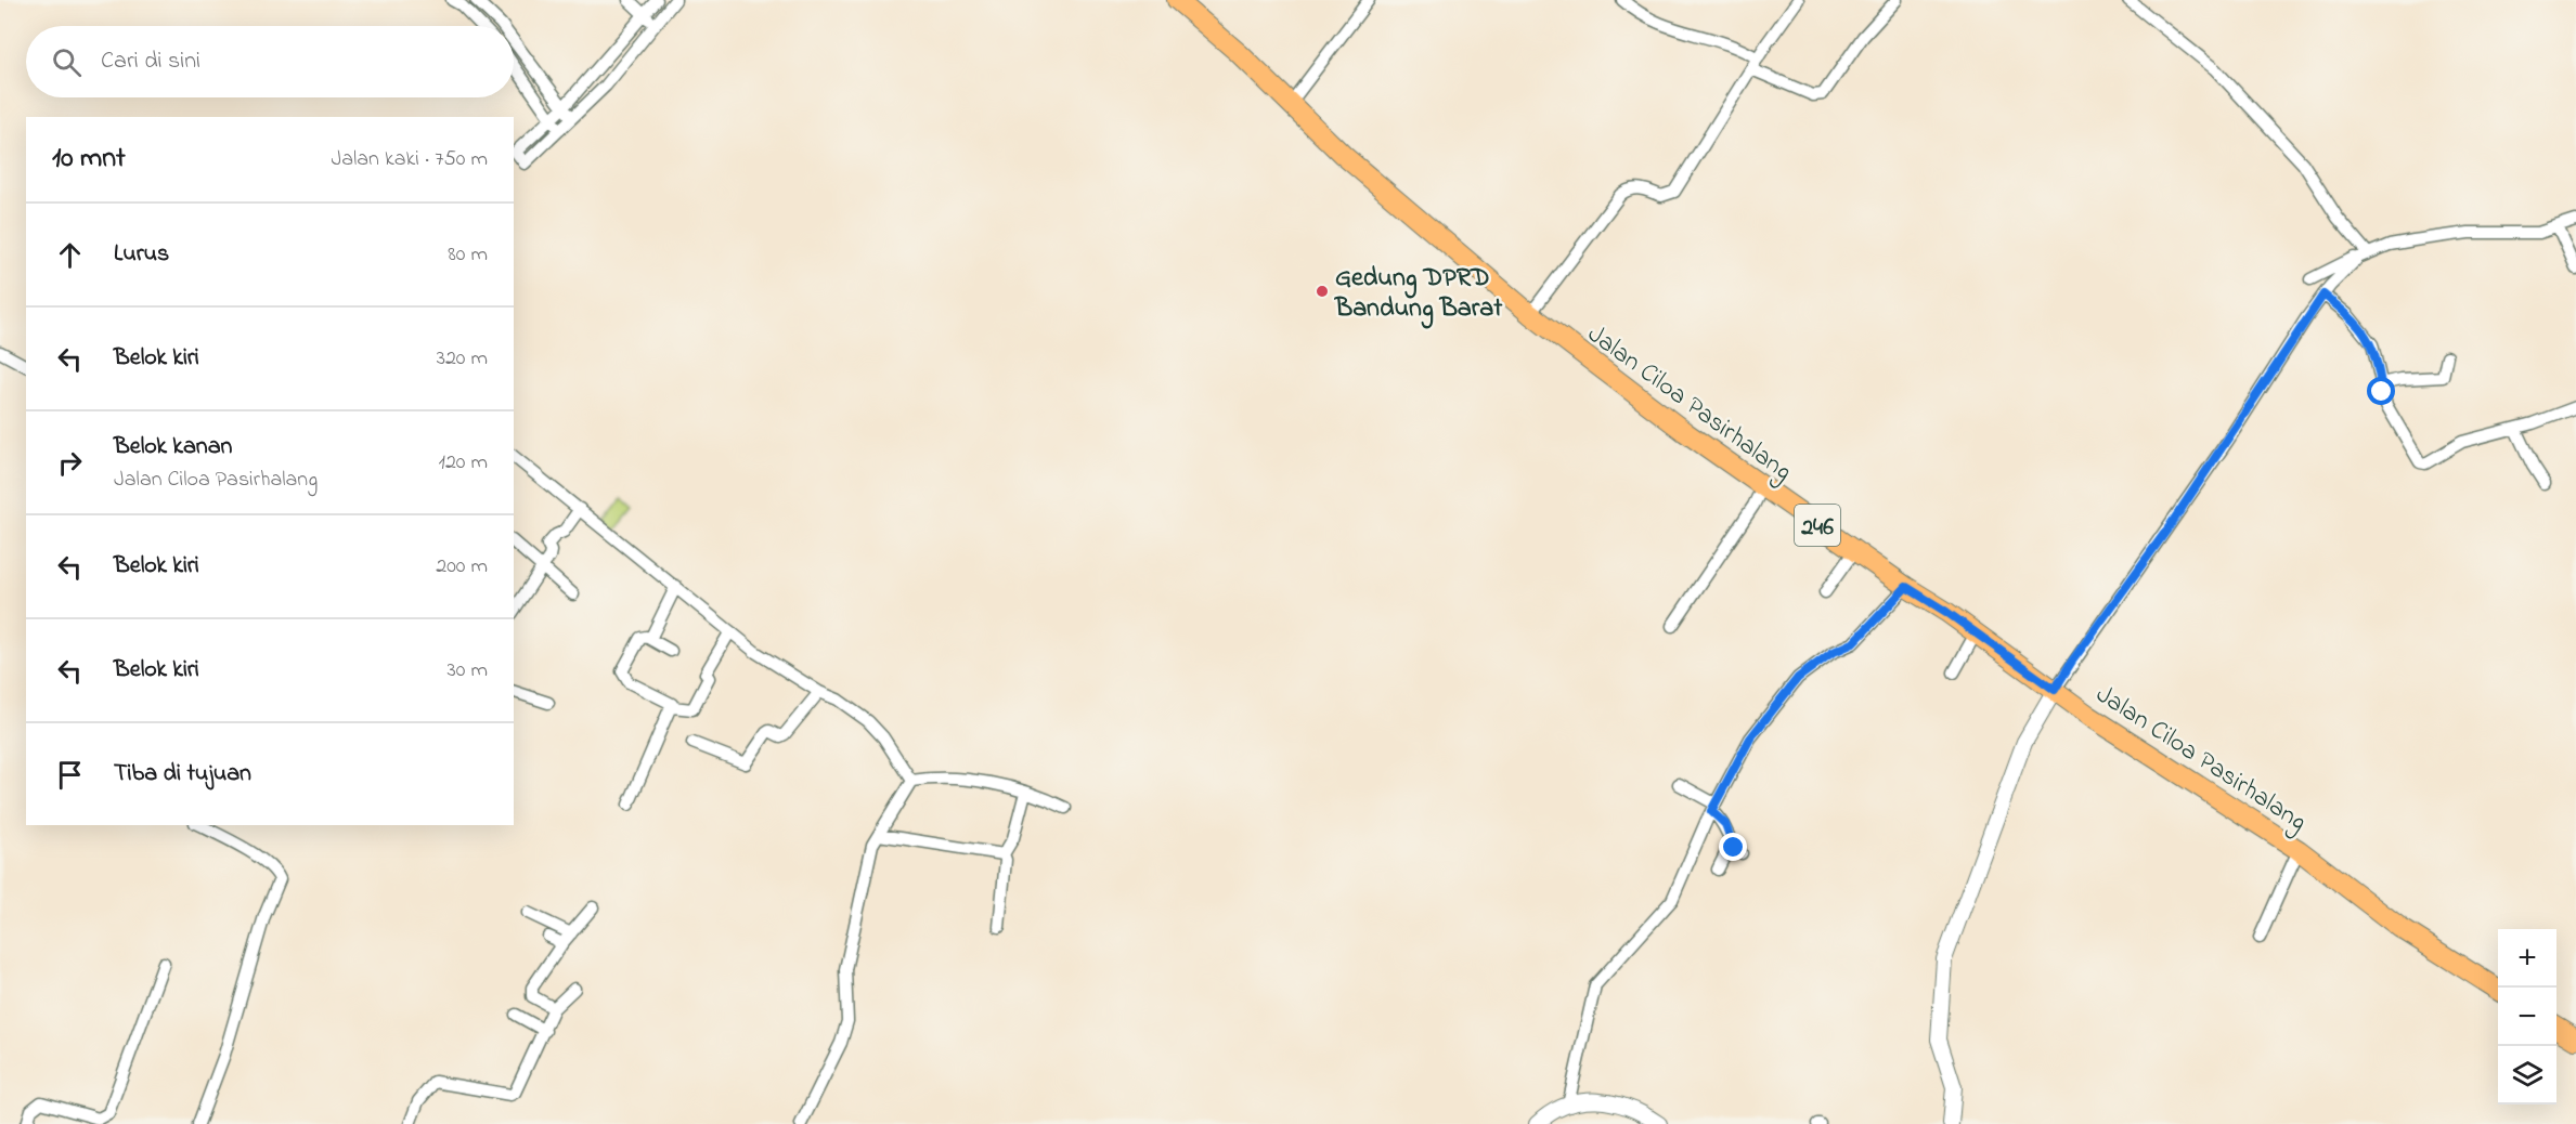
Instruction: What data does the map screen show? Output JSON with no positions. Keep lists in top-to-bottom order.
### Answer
{
  "streets": {
    "main road": ["Jalan Ciloa Pasirhalang", "246"]
  },
  "places": ["Gedung DPRD Bandung Barat"],
  "page": {
    "search": "Cari di sini",
    "heading": ["10 mnt", "Jalan kaki · 750 m"],
    "list": [
      ["Lurus", "80 m"],
      ["Belok kiri", "320 m"],
      ["Belok kanan", "Jalan Ciloa Pasirhalang", "120 m"],
      ["Belok kiri", "200 m"],
      ["Belok kiri", "30 m"],
      "Tiba di tujuan"
    ],
    "map_buttons": ["+", "−"]
  }
}
